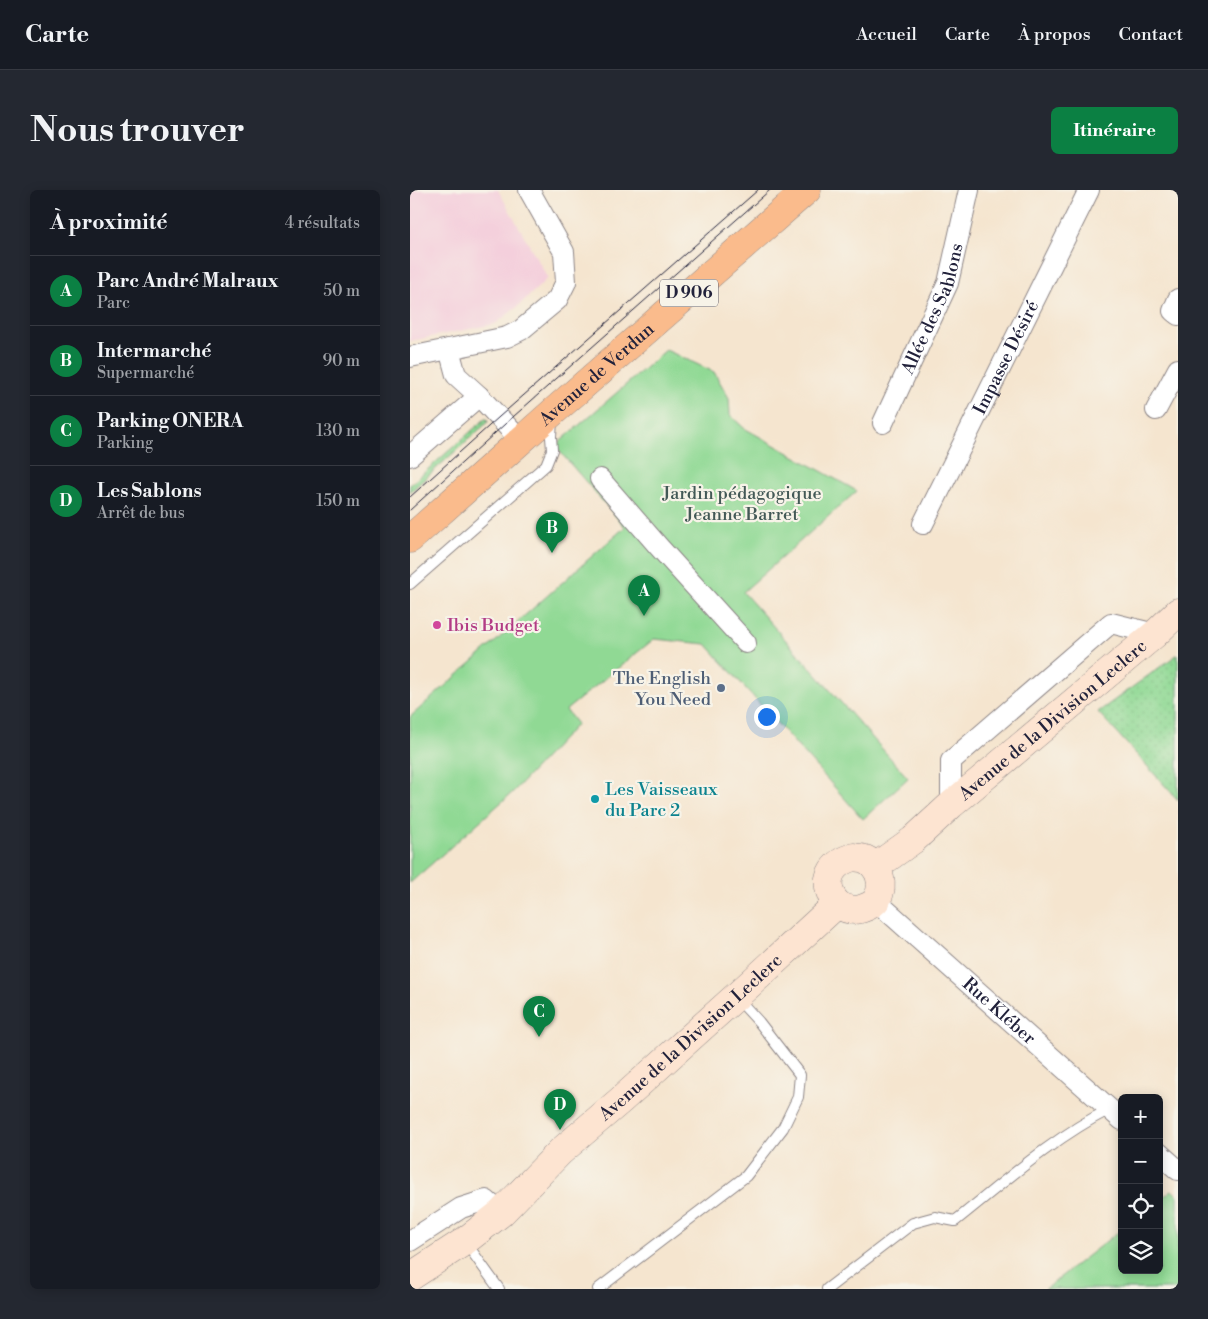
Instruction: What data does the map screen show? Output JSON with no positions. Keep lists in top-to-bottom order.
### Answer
{
  "streets": {
    "main road": ["D 906", "Avenue de Verdun"],
    "street": [
      "Allée des Sablons",
      "Impasse Désiré",
      "Avenue de la Division Leclerc",
      "Rue Kléber"
    ]
  },
  "crossings": [
    ["Avenue de la Division Leclerc", "Rue Kléber"]
  ],
  "parks": ["Jardin pédagogique Jeanne Barret"],
  "places": ["Ibis Budget", "The English You Need", "Les Vaisseaux du Parc 2"],
  "page": {
    "header": "Carte",
    "nav": [
      "Accueil",
      "Carte",
      "À propos",
      "Contact"
    ],
    "buttons": "Itinéraire",
    "title": "Nous trouver",
    "heading": ["À proximité", "4 résultats"],
    "list": [
      {
        "mark": "A",
        "name": "Parc André Malraux",
        "note": "Parc",
        "value": "50 m"
      },
      {
        "mark": "B",
        "name": "Intermarché",
        "note": "Supermarché",
        "value": "90 m"
      },
      {
        "mark": "C",
        "name": "Parking ONERA",
        "note": "Parking",
        "value": "130 m"
      },
      {
        "mark": "D",
        "name": "Les Sablons",
        "note": "Arrêt de bus",
        "value": "150 m"
      }
    ],
    "pins": [
      "B",
      "A",
      "C",
      "D"
    ],
    "map_buttons": ["+", "−"]
  }
}
